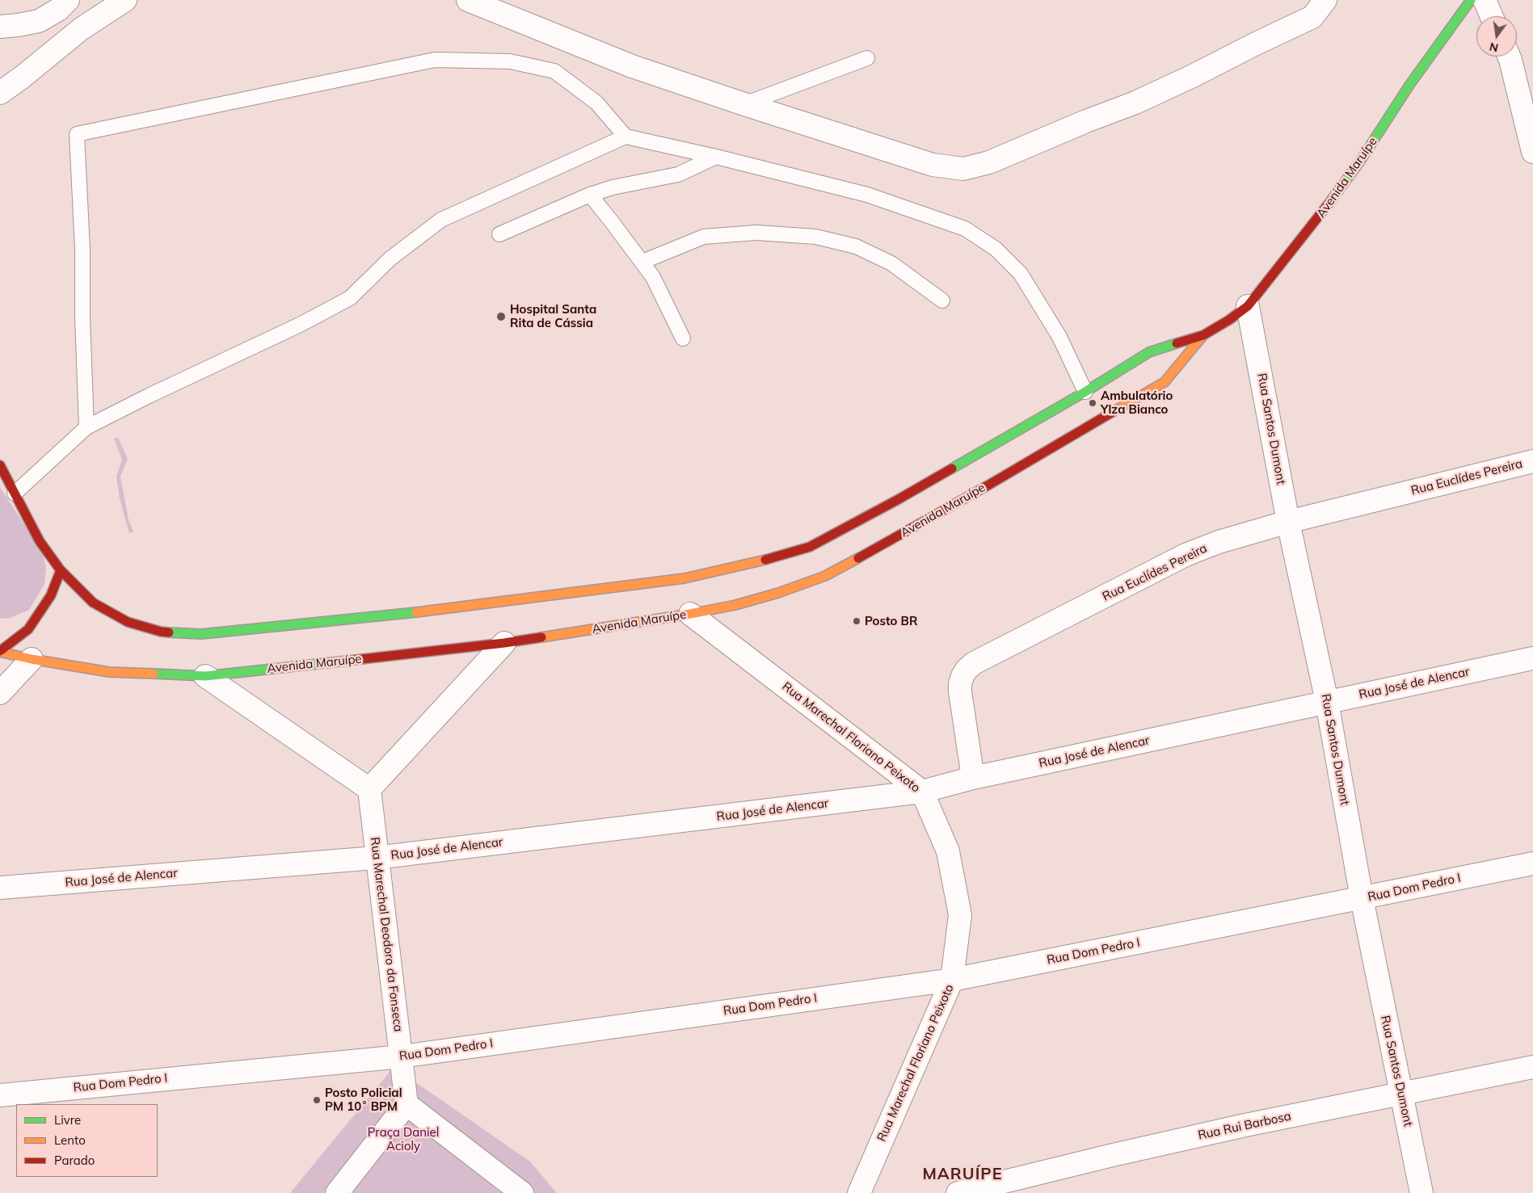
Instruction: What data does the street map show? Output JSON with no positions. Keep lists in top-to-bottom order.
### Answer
{
  "streets": {
    "main road": ["Avenida Maruípe"],
    "street": [
      "Rua Santos Dumont",
      "Rua Euclídes Pereira",
      "Rua José de Alencar",
      "Rua Marechal Floriano Peixoto",
      "Rua Dom Pedro I",
      "Rua Marechal Deodoro da Fonseca",
      "Rua Rui Barbosa"
    ]
  },
  "crossings": [
    ["Avenida Maruípe", "Rua Santos Dumont"],
    ["Avenida Maruípe", "Rua Marechal Floriano Peixoto"],
    ["Rua Santos Dumont", "Rua Euclídes Pereira"],
    ["Rua Santos Dumont", "Rua José de Alencar"],
    ["Rua Santos Dumont", "Rua Dom Pedro I"],
    ["Rua Santos Dumont", "Rua Rui Barbosa"],
    ["Rua Euclídes Pereira", "Rua José de Alencar"],
    ["Rua José de Alencar", "Rua Marechal Floriano Peixoto"],
    ["Rua José de Alencar", "Rua Marechal Deodoro da Fonseca"],
    ["Rua Marechal Floriano Peixoto", "Rua Dom Pedro I"],
    ["Rua Dom Pedro I", "Rua Marechal Deodoro da Fonseca"]
  ],
  "districts": ["MARUÍPE"],
  "parks": ["Praça Daniel Acioly"],
  "places": [
    "Hospital Santa Rita de Cássia",
    "Ambulatório Ylza Bianco",
    "Posto BR",
    "Posto Policial PM 10˚ BPM"
  ],
  "legend": ["Livre", "Lento", "Parado"],
  "north": "bottom"
}
